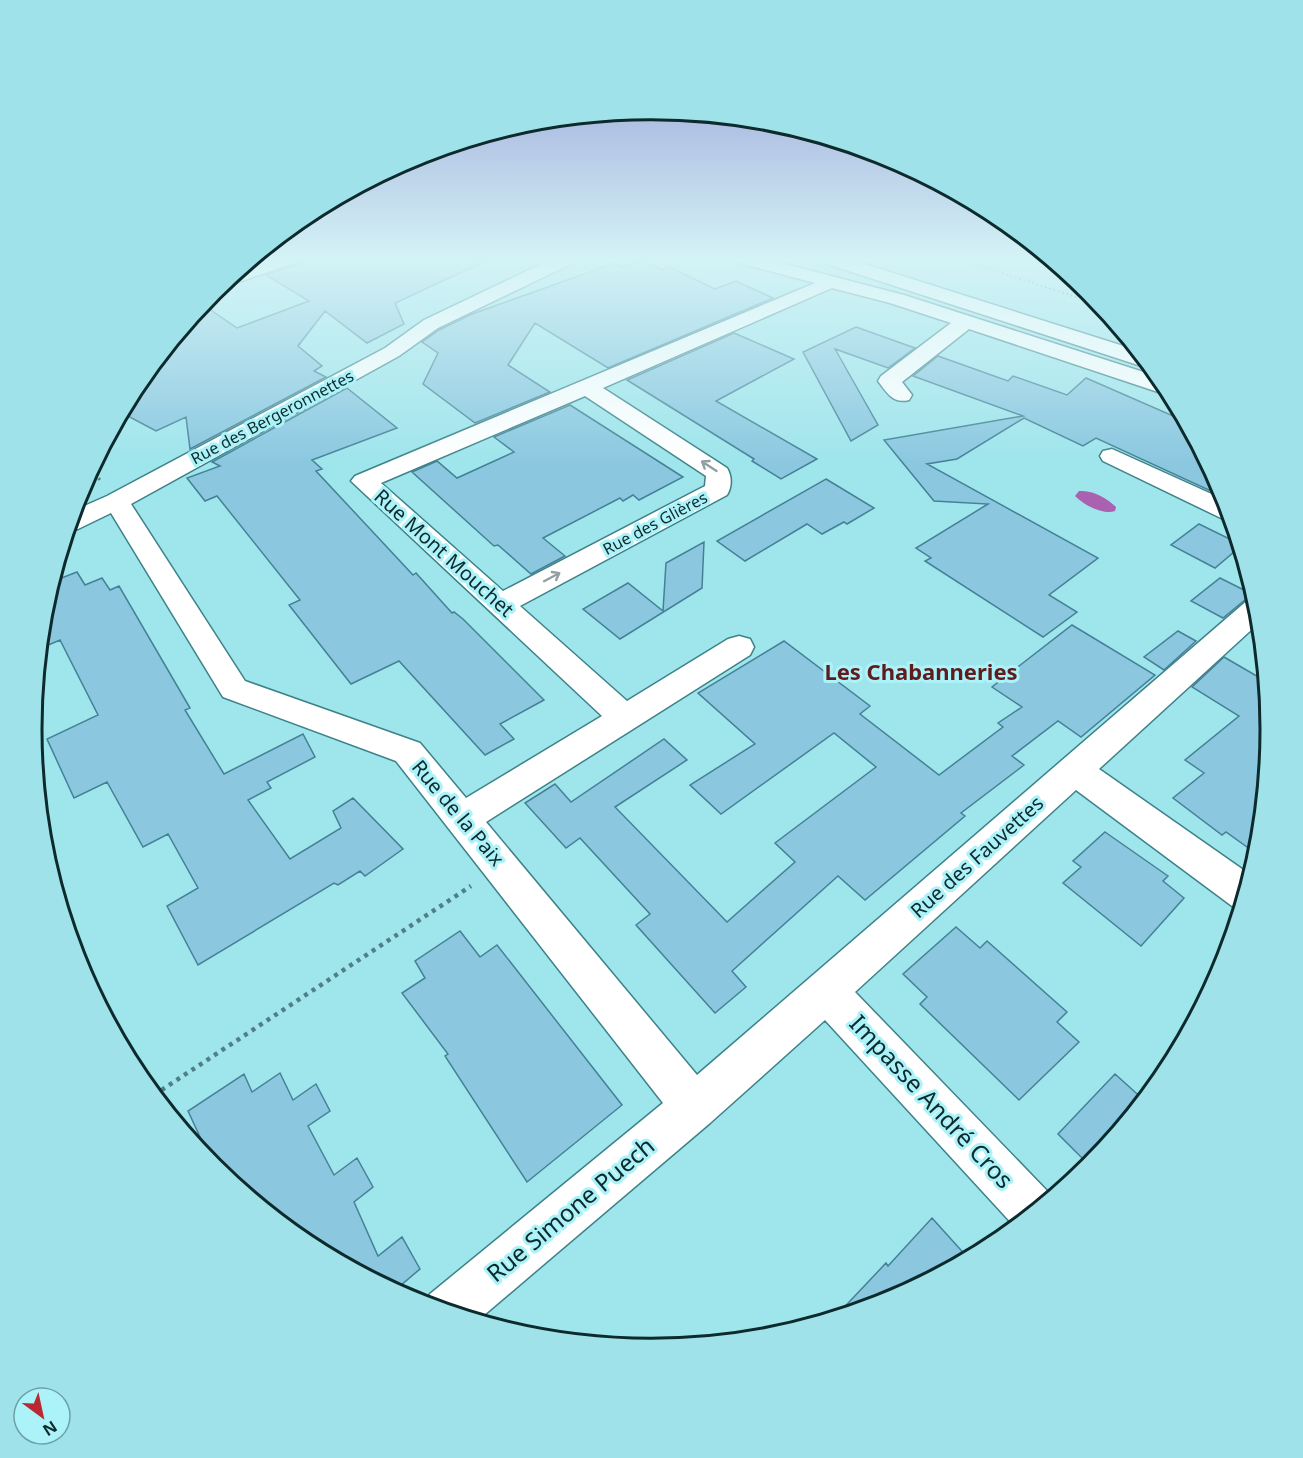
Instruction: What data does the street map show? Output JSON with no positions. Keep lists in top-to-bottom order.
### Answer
{
  "streets": {
    "street": [
      "Rue des Bergeronnettes",
      "Rue des Glières",
      "Rue Mont Mouchet",
      "Rue de la Paix",
      "Rue des Fauvettes",
      "Impasse André Cros",
      "Rue Simone Puech"
    ]
  },
  "crossings": [
    ["Rue des Bergeronnettes", "Rue de la Paix"],
    ["Rue des Glières", "Rue Mont Mouchet"],
    ["Rue de la Paix", "Rue des Fauvettes"],
    ["Rue de la Paix", "Rue Simone Puech"],
    ["Rue des Fauvettes", "Impasse André Cros"],
    ["Rue des Fauvettes", "Rue Simone Puech"]
  ],
  "districts": ["Les Chabanneries"],
  "north": "bottom right"
}
